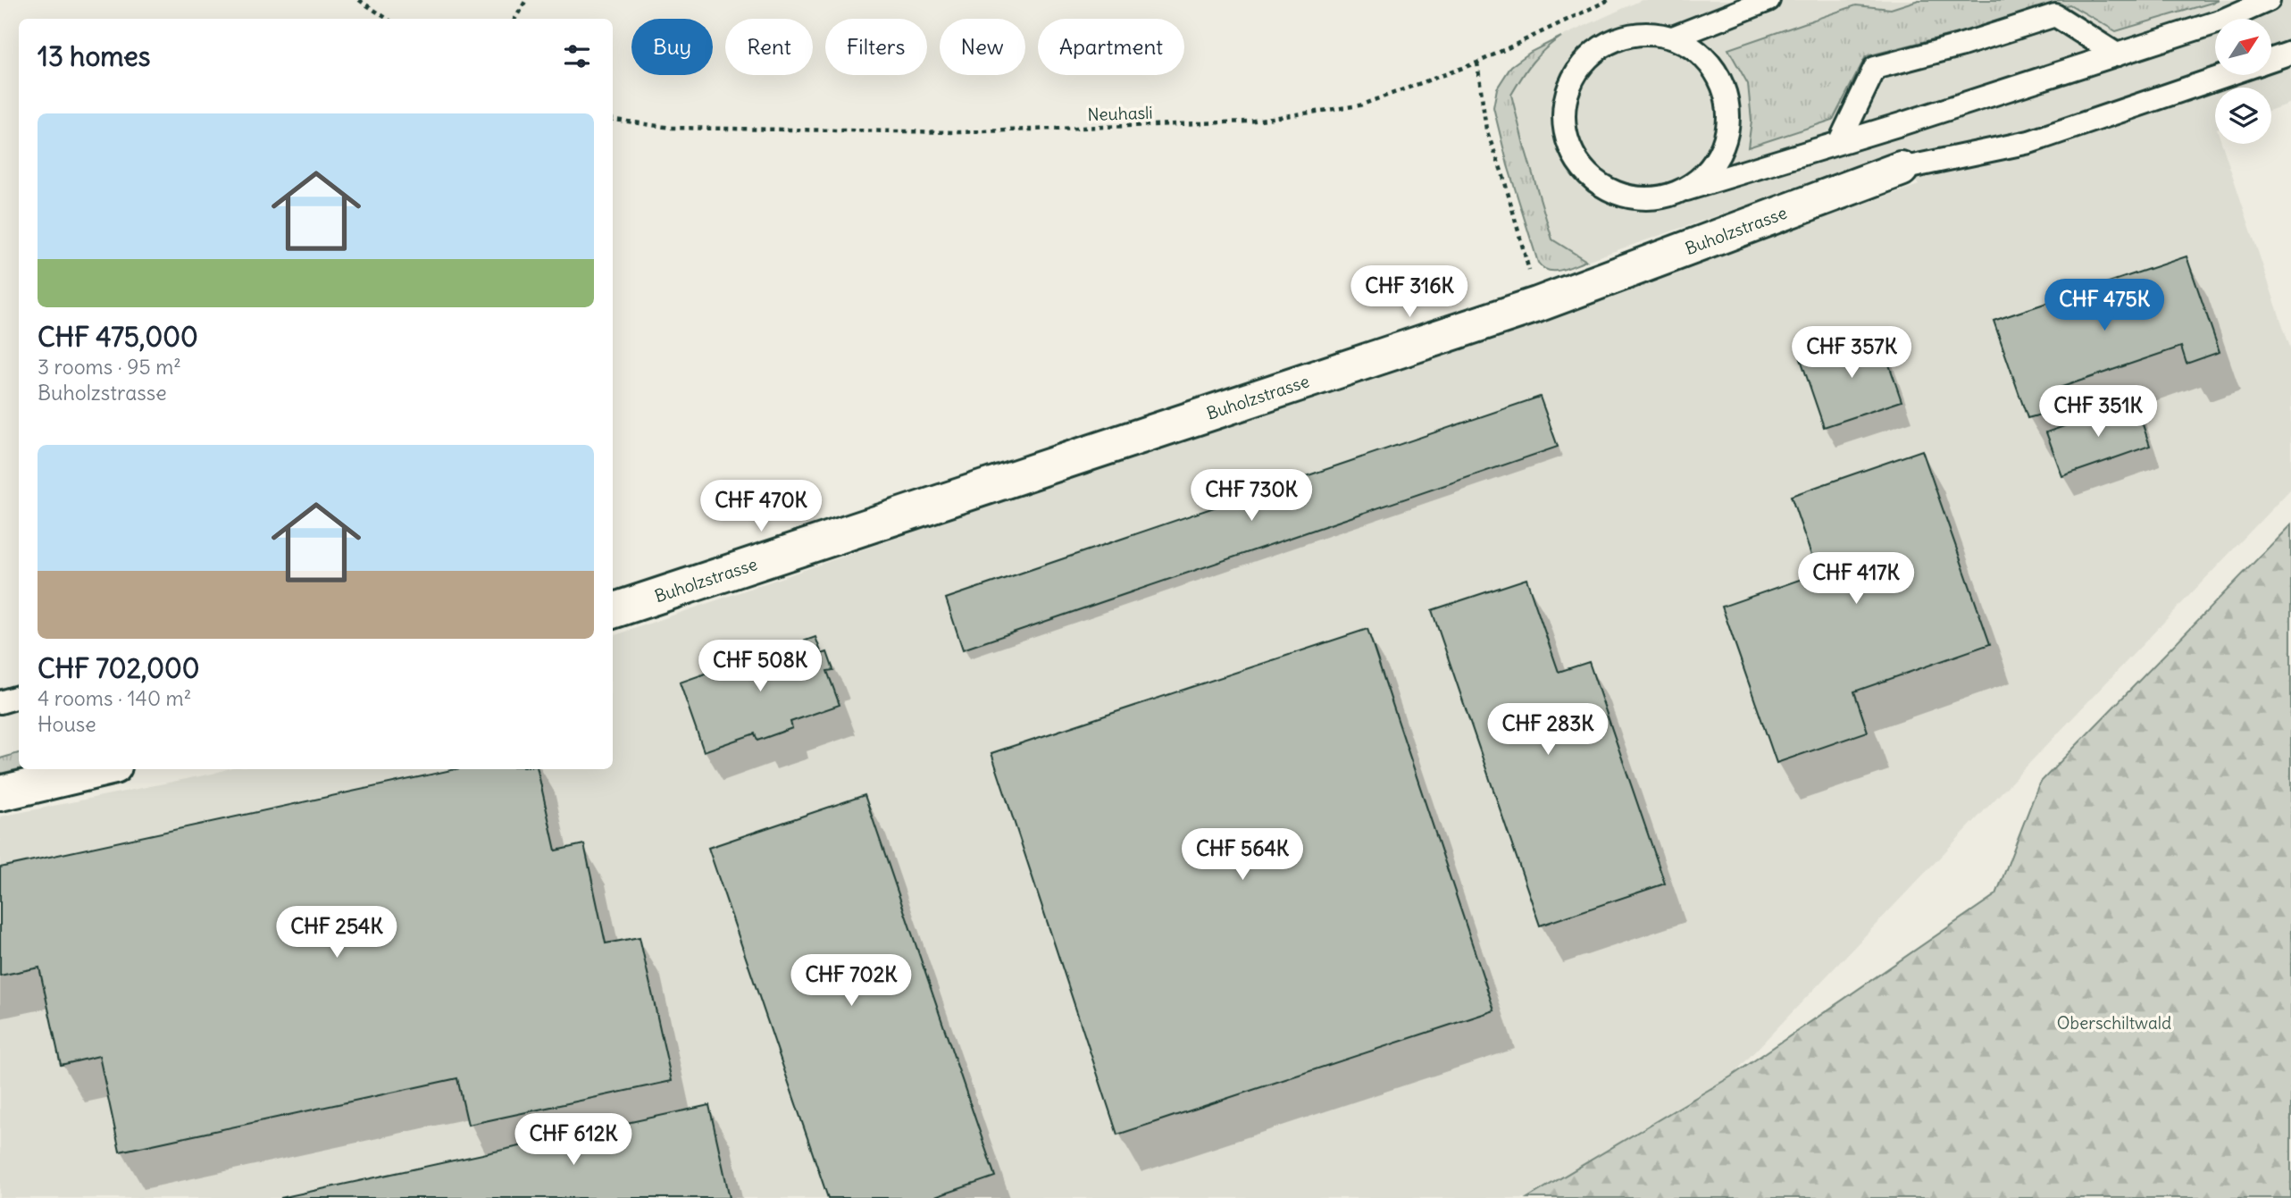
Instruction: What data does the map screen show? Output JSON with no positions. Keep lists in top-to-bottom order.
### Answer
{
  "streets": {
    "street": ["Buholzstrasse"],
    "path": ["Neuhasli"]
  },
  "parks": ["Oberschiltwald"],
  "north": "top right",
  "page": {
    "chip": [
      "Buy",
      "Rent",
      "Filters",
      "New",
      "Apartment"
    ],
    "heading": "13 homes",
    "list": [
      {
        "name": "CHF 475,000",
        "note": "3 rooms · 95 m² · Buholzstrasse"
      },
      {
        "name": "CHF 702,000",
        "note": "4 rooms · 140 m² · House"
      }
    ],
    "price": [
      "CHF 316K",
      "CHF 475K",
      "CHF 357K",
      "CHF 351K",
      "CHF 730K",
      "CHF 470K",
      "CHF 417K",
      "CHF 508K",
      "CHF 283K",
      "CHF 564K",
      "CHF 254K",
      "CHF 702K",
      "CHF 612K"
    ]
  }
}
